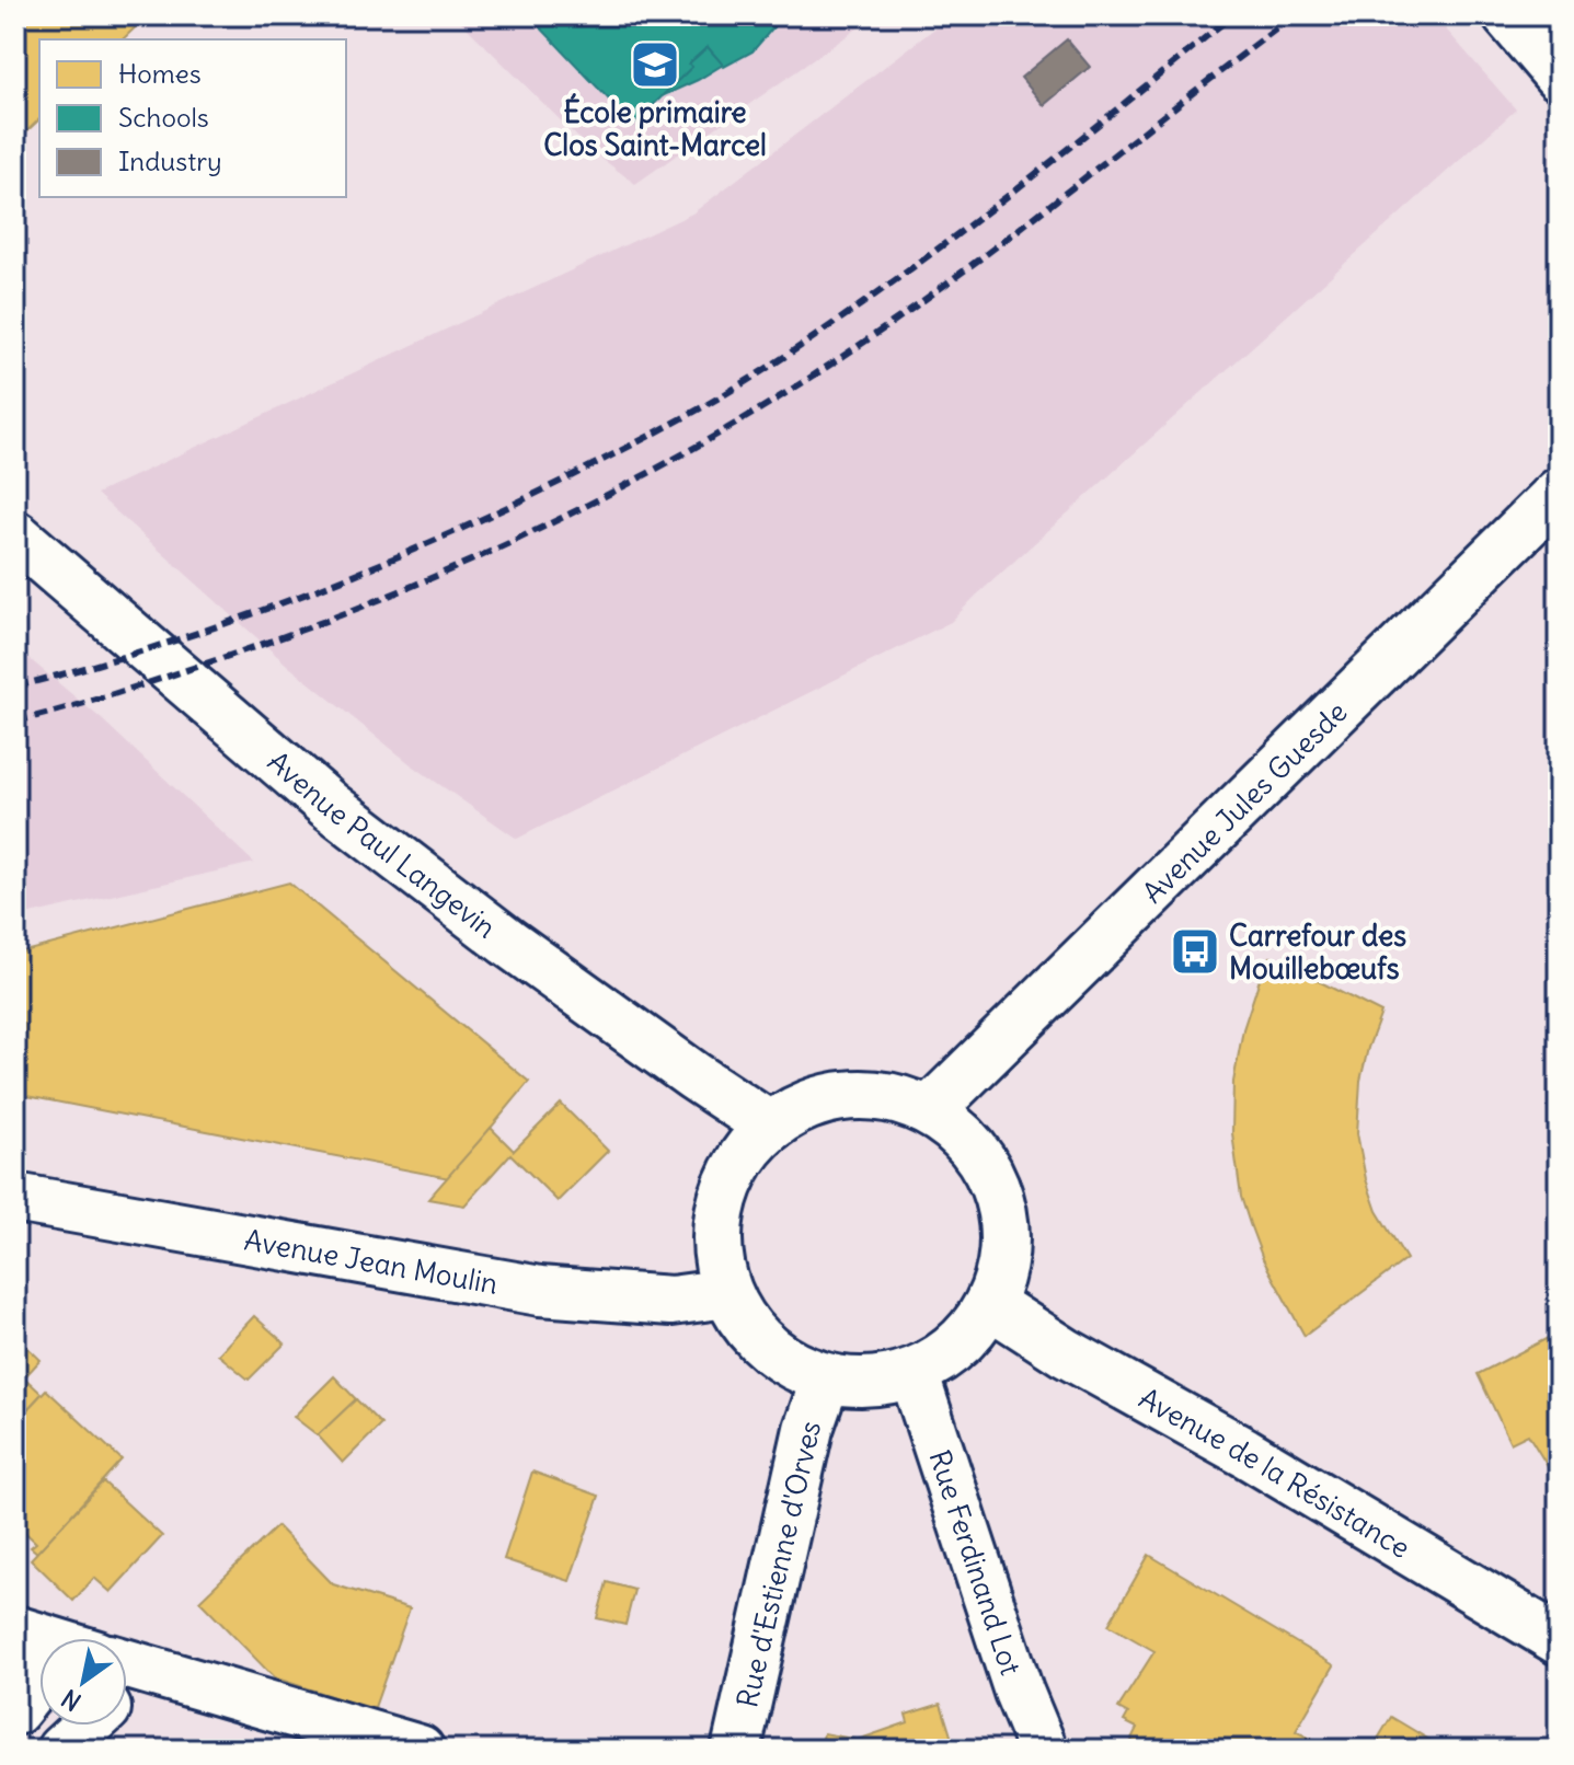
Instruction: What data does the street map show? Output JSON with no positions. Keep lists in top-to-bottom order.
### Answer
{
  "streets": {
    "main road": [
      "Avenue Jules Guesde",
      "Avenue Paul Langevin",
      "Avenue Jean Moulin",
      "Avenue de la Résistance",
      "Rue Ferdinand Lot",
      "Rue d'Estienne d'Orves"
    ]
  },
  "crossings": [
    ["Avenue Jules Guesde", "Avenue Paul Langevin"],
    ["Avenue Jules Guesde", "Avenue Jean Moulin"],
    ["Avenue Jules Guesde", "Avenue de la Résistance"],
    ["Avenue Jules Guesde", "Rue Ferdinand Lot"],
    ["Avenue Jules Guesde", "Rue d'Estienne d'Orves"],
    ["Avenue Paul Langevin", "Avenue Jean Moulin"],
    ["Avenue Paul Langevin", "Avenue de la Résistance"],
    ["Avenue Paul Langevin", "Rue Ferdinand Lot"],
    ["Avenue Paul Langevin", "Rue d'Estienne d'Orves"],
    ["Avenue Jean Moulin", "Avenue de la Résistance"],
    ["Avenue Jean Moulin", "Rue Ferdinand Lot"],
    ["Avenue Jean Moulin", "Rue d'Estienne d'Orves"],
    ["Avenue de la Résistance", "Rue Ferdinand Lot"],
    ["Avenue de la Résistance", "Rue d'Estienne d'Orves"],
    ["Rue Ferdinand Lot", "Rue d'Estienne d'Orves"]
  ],
  "places": {
    "school or university": ["École primaire Clos Saint-Marcel"],
    "bus stop": ["Carrefour des Mouillebœufs"]
  },
  "legend": ["Homes", "Schools", "Industry"],
  "north": "bottom left"
}
